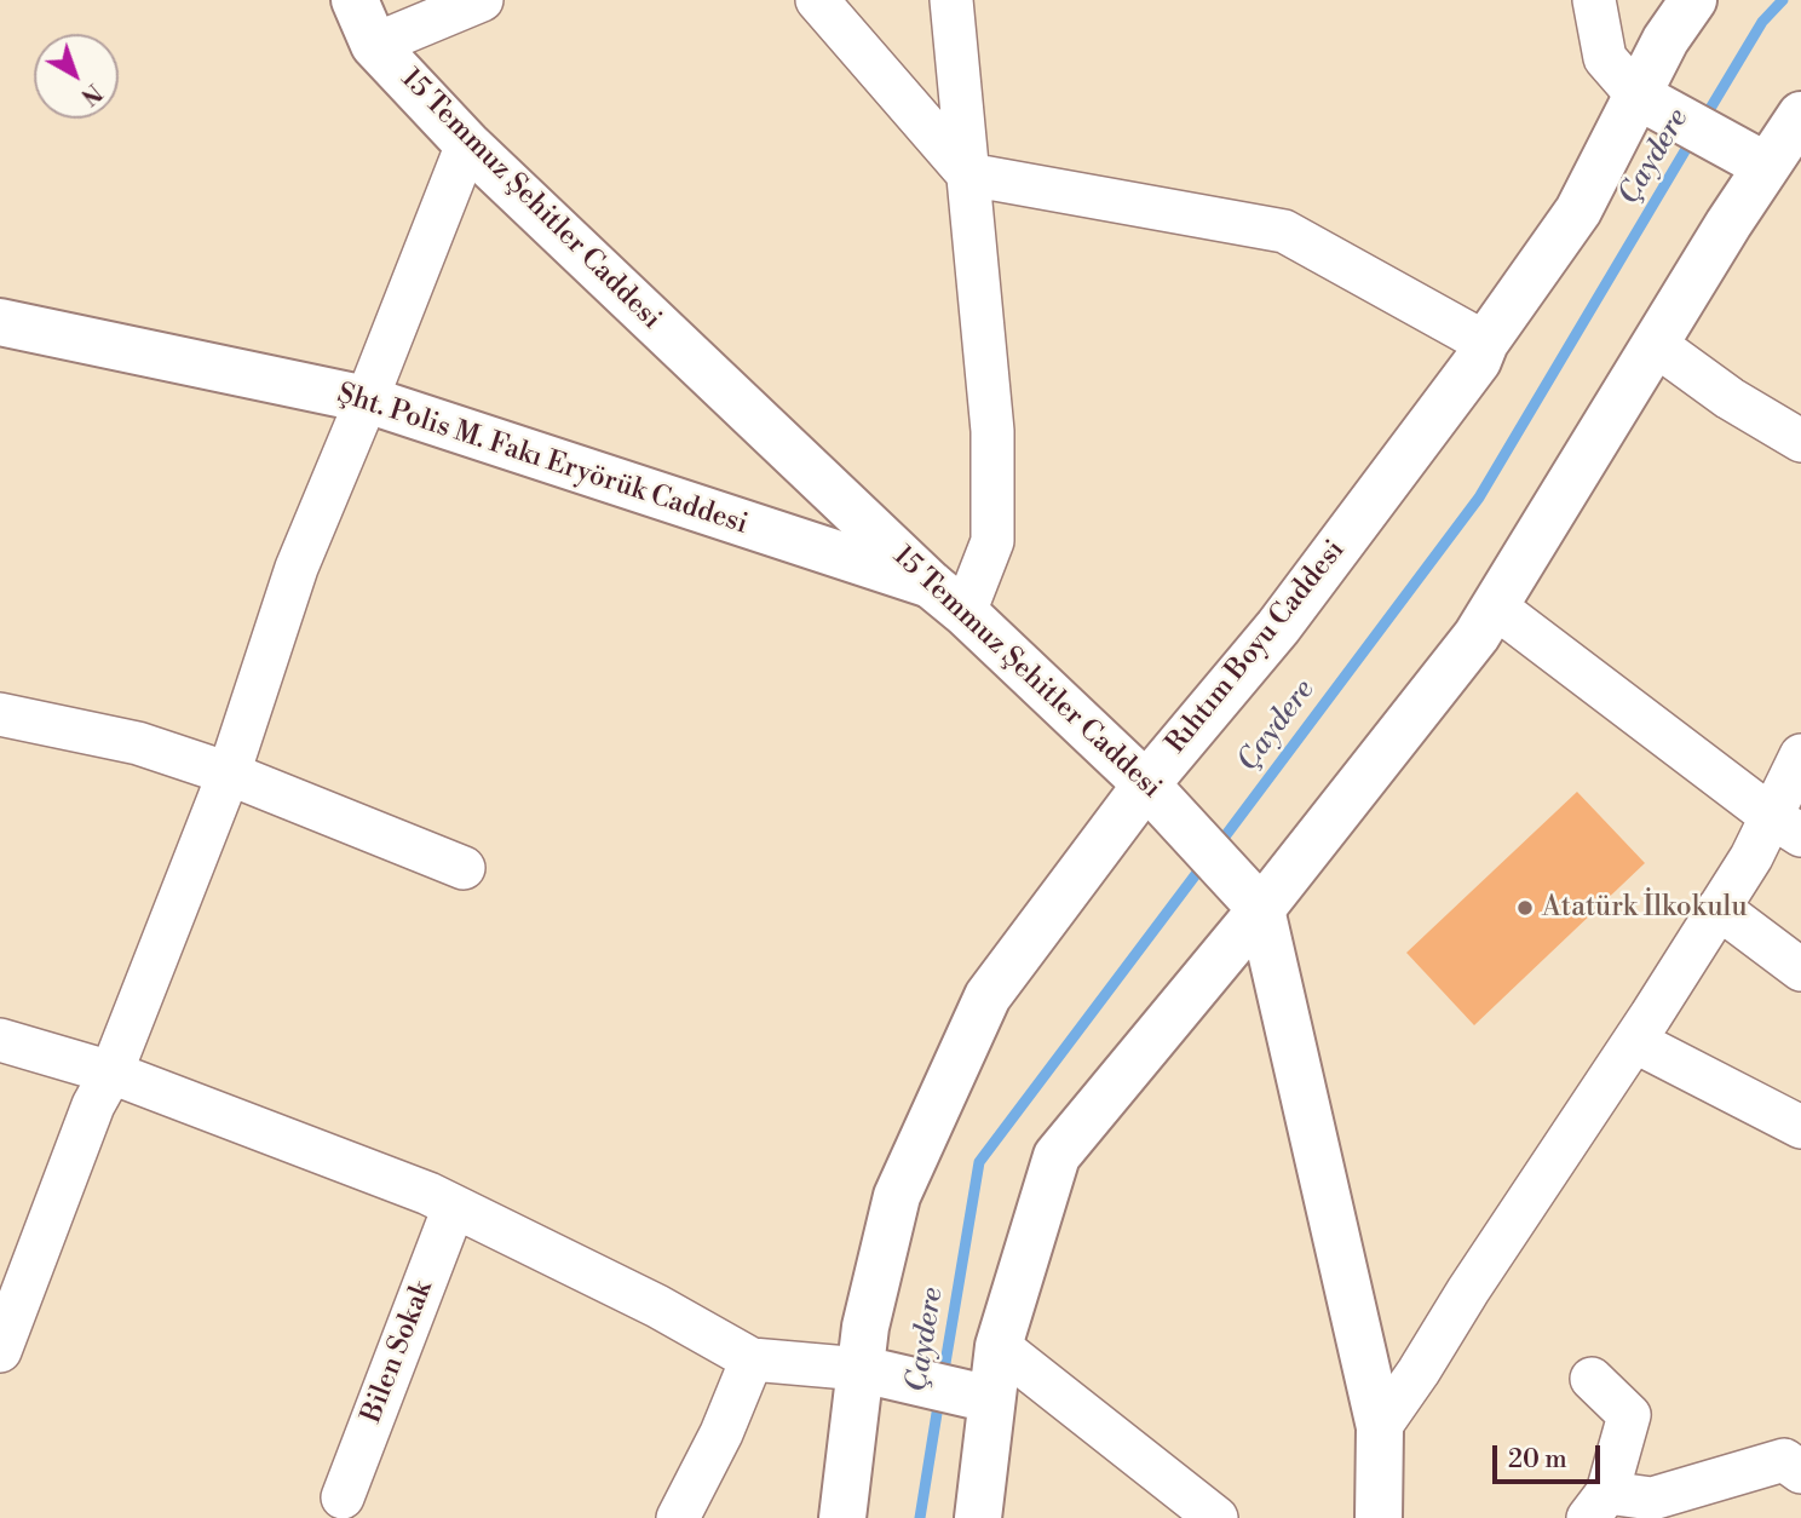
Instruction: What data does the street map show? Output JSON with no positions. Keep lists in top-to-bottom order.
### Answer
{
  "streets": {
    "street": [
      "15 Temmuz Şehitler Caddesi",
      "Şht. Polis M. Fakı Eryörük Caddesi",
      "Rıhtım Boyu Caddesi",
      "Bilen Sokak"
    ]
  },
  "crossings": [
    ["15 Temmuz Şehitler Caddesi", "Şht. Polis M. Fakı Eryörük Caddesi"],
    ["15 Temmuz Şehitler Caddesi", "Rıhtım Boyu Caddesi"]
  ],
  "water": ["Çaydere"],
  "places": ["Atatürk İlkokulu"],
  "scale_bar": "20 m",
  "north": "bottom right"
}
